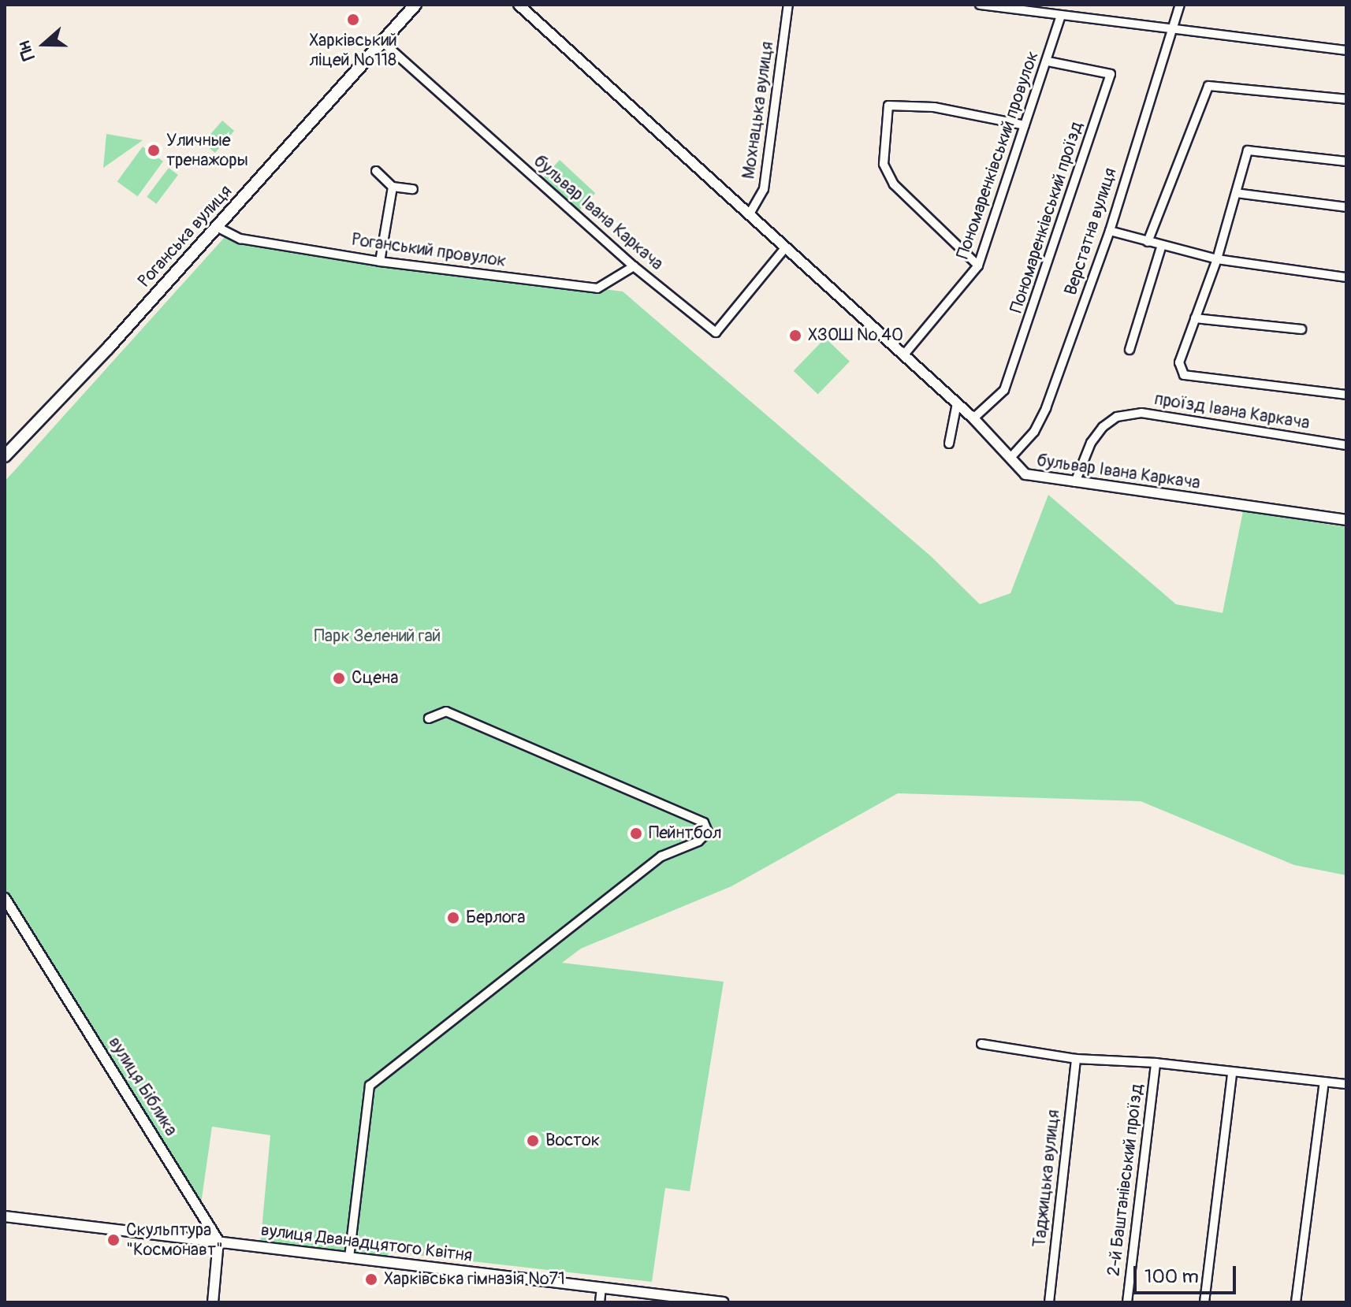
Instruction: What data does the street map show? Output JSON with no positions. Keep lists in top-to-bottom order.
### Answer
{
  "streets": {
    "main road": ["Роганська вулиця"],
    "street": [
      "Мохнацька вулиця",
      "Пономаренківський провулок",
      "бульвар Івана Каркача",
      "Пономаренківський проїзд",
      "Верстатна вулиця",
      "Роганський провулок",
      "проїзд Івана Каркача",
      "вулиця Біблика",
      "Таджицька вулиця",
      "2-й Баштанівський проїзд",
      "вулиця Дванадцятого Квітня"
    ]
  },
  "crossings": [
    ["Мохнацька вулиця", "бульвар Івана Каркача"],
    ["Пономаренківський провулок", "бульвар Івана Каркача"],
    ["Пономаренківський провулок", "Пономаренківський проїзд"],
    ["бульвар Івана Каркача", "Пономаренківський проїзд"],
    ["бульвар Івана Каркача", "Верстатна вулиця"],
    ["бульвар Івана Каркача", "Роганська вулиця"],
    ["бульвар Івана Каркача", "Роганський провулок"],
    ["бульвар Івана Каркача", "проїзд Івана Каркача"],
    ["Роганська вулиця", "Роганський провулок"],
    ["вулиця Біблика", "вулиця Дванадцятого Квітня"]
  ],
  "parks": ["Парк Зелений гай"],
  "places": [
    "Харківський ліцей №118",
    "Уличные тренажоры",
    "ХЗОШ № 40",
    "Сцена",
    "Пейнтбол",
    "Берлога",
    "Восток",
    "Скульптура \"Космонавт\"",
    "Харківська гімназія №71"
  ],
  "scale_bar": "100 m",
  "north": "left"
}
